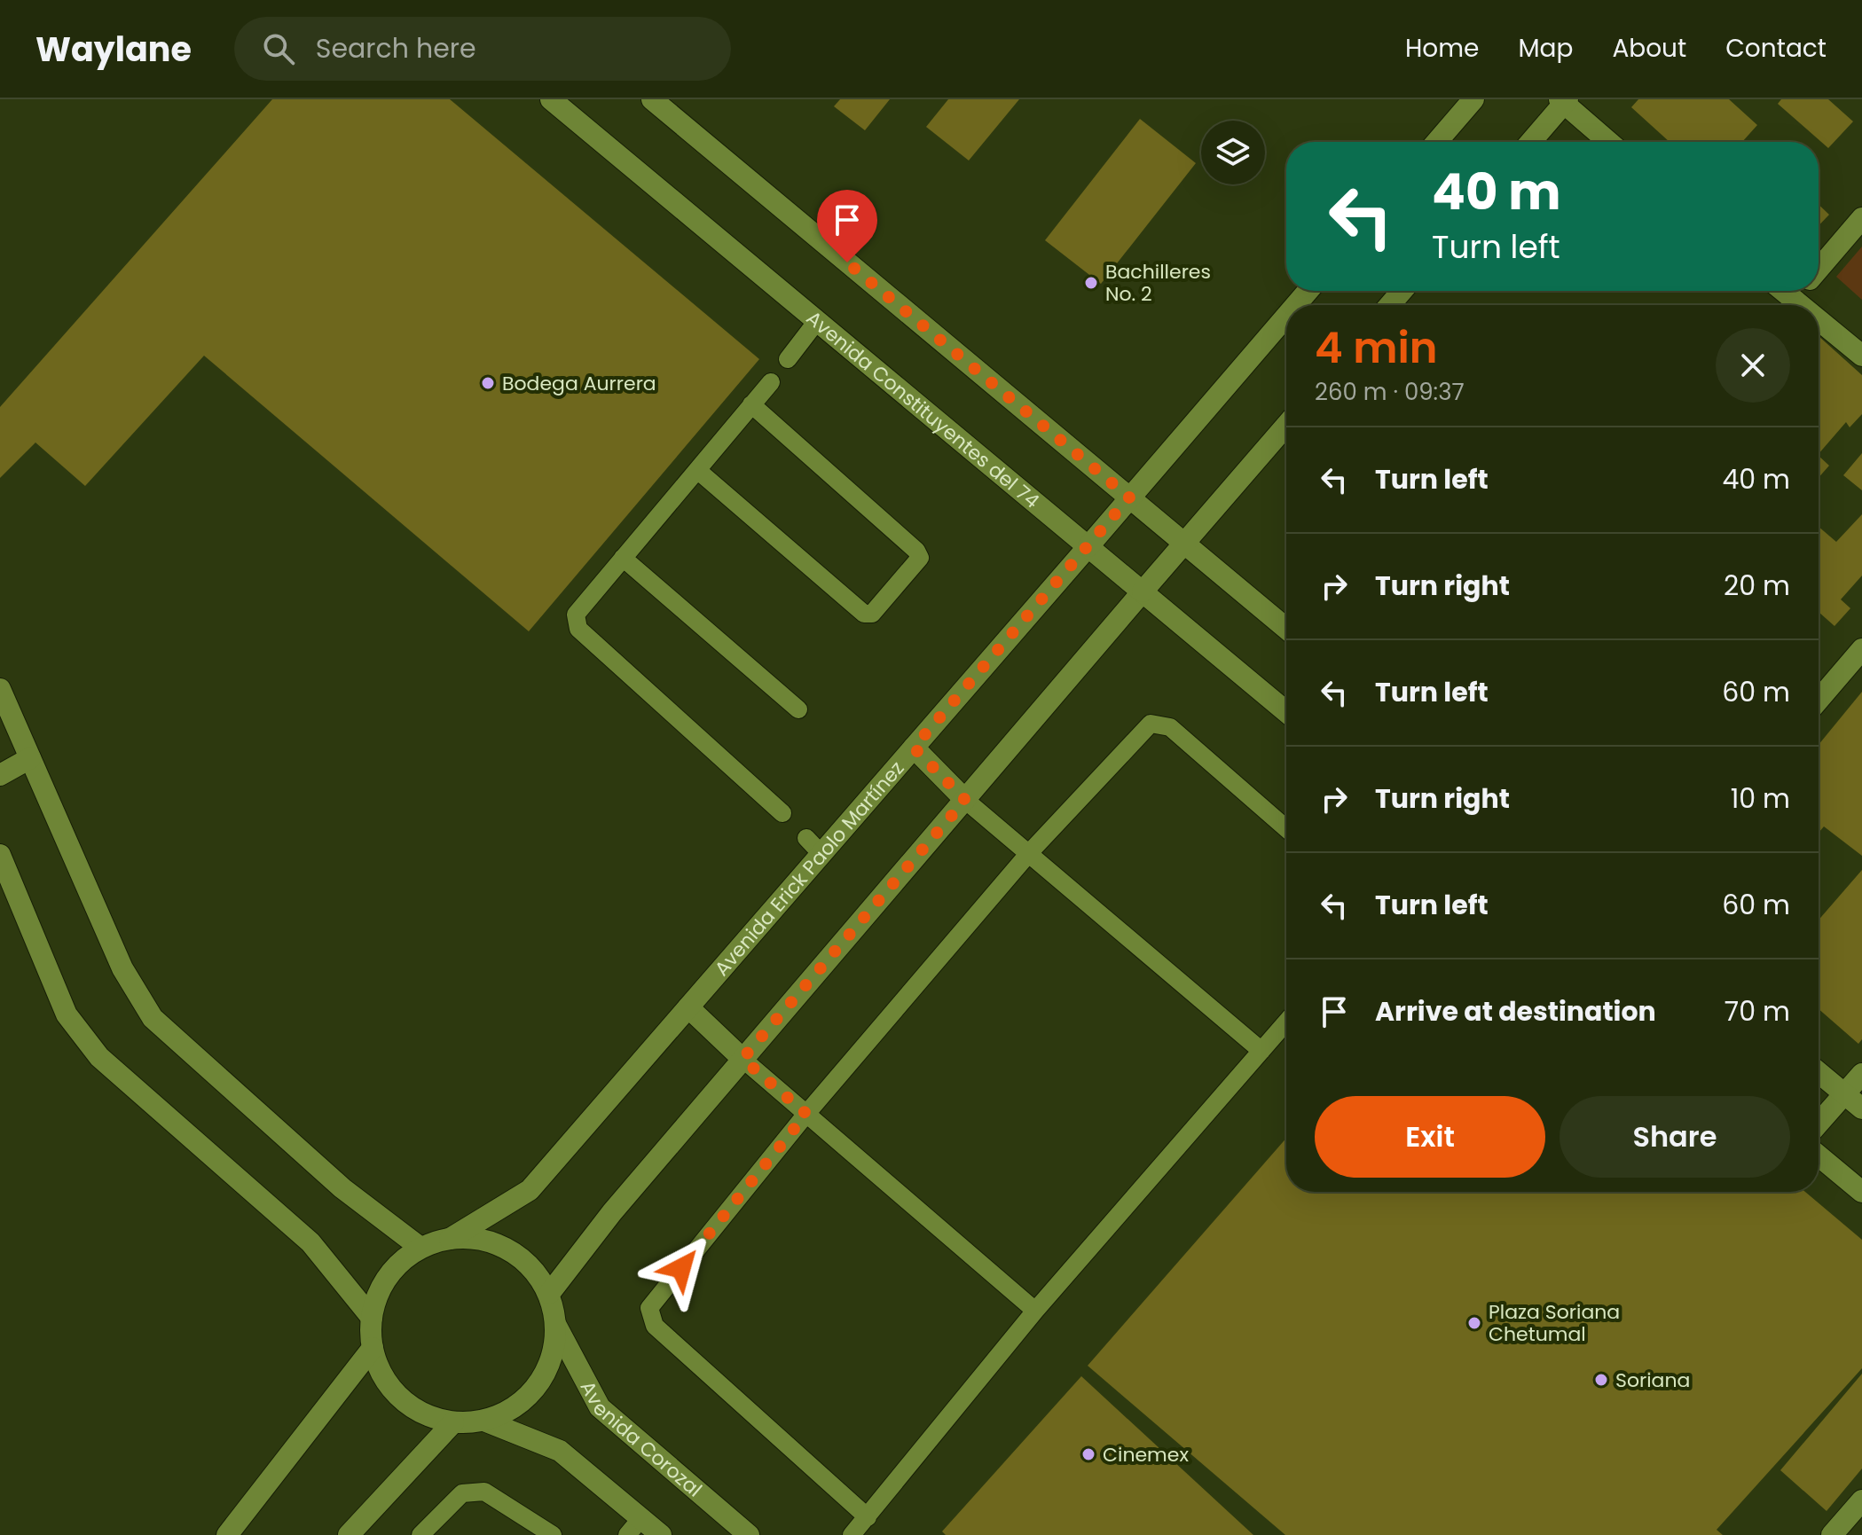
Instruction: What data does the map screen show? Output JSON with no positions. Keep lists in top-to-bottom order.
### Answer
{
  "streets": {
    "street": ["Avenida Constituyentes del 74", "Avenida Erick Paolo Martínez", "Avenida Corozal"]
  },
  "crossings": [
    ["Avenida Constituyentes del 74", "Avenida Erick Paolo Martínez"],
    ["Avenida Erick Paolo Martínez", "Avenida Corozal"]
  ],
  "places": [
    "Bachilleres No. 2",
    "Bodega Aurrera",
    "Plaza Soriana Chetumal",
    "Soriana",
    "Cinemex"
  ],
  "page": {
    "header": "Waylane",
    "search": "Search here",
    "nav": [
      "Home",
      "Map",
      "About",
      "Contact"
    ],
    "turn": ["40 m", "Turn left"],
    "heading": ["4 min", "260 m · 09:37"],
    "list": [
      {
        "name": "Turn left",
        "value": "40 m"
      },
      {
        "name": "Turn right",
        "value": "20 m"
      },
      {
        "name": "Turn left",
        "value": "60 m"
      },
      {
        "name": "Turn right",
        "value": "10 m"
      },
      {
        "name": "Turn left",
        "value": "60 m"
      },
      {
        "name": "Arrive at destination",
        "value": "70 m"
      }
    ],
    "buttons": ["Exit", "Share"]
  }
}
